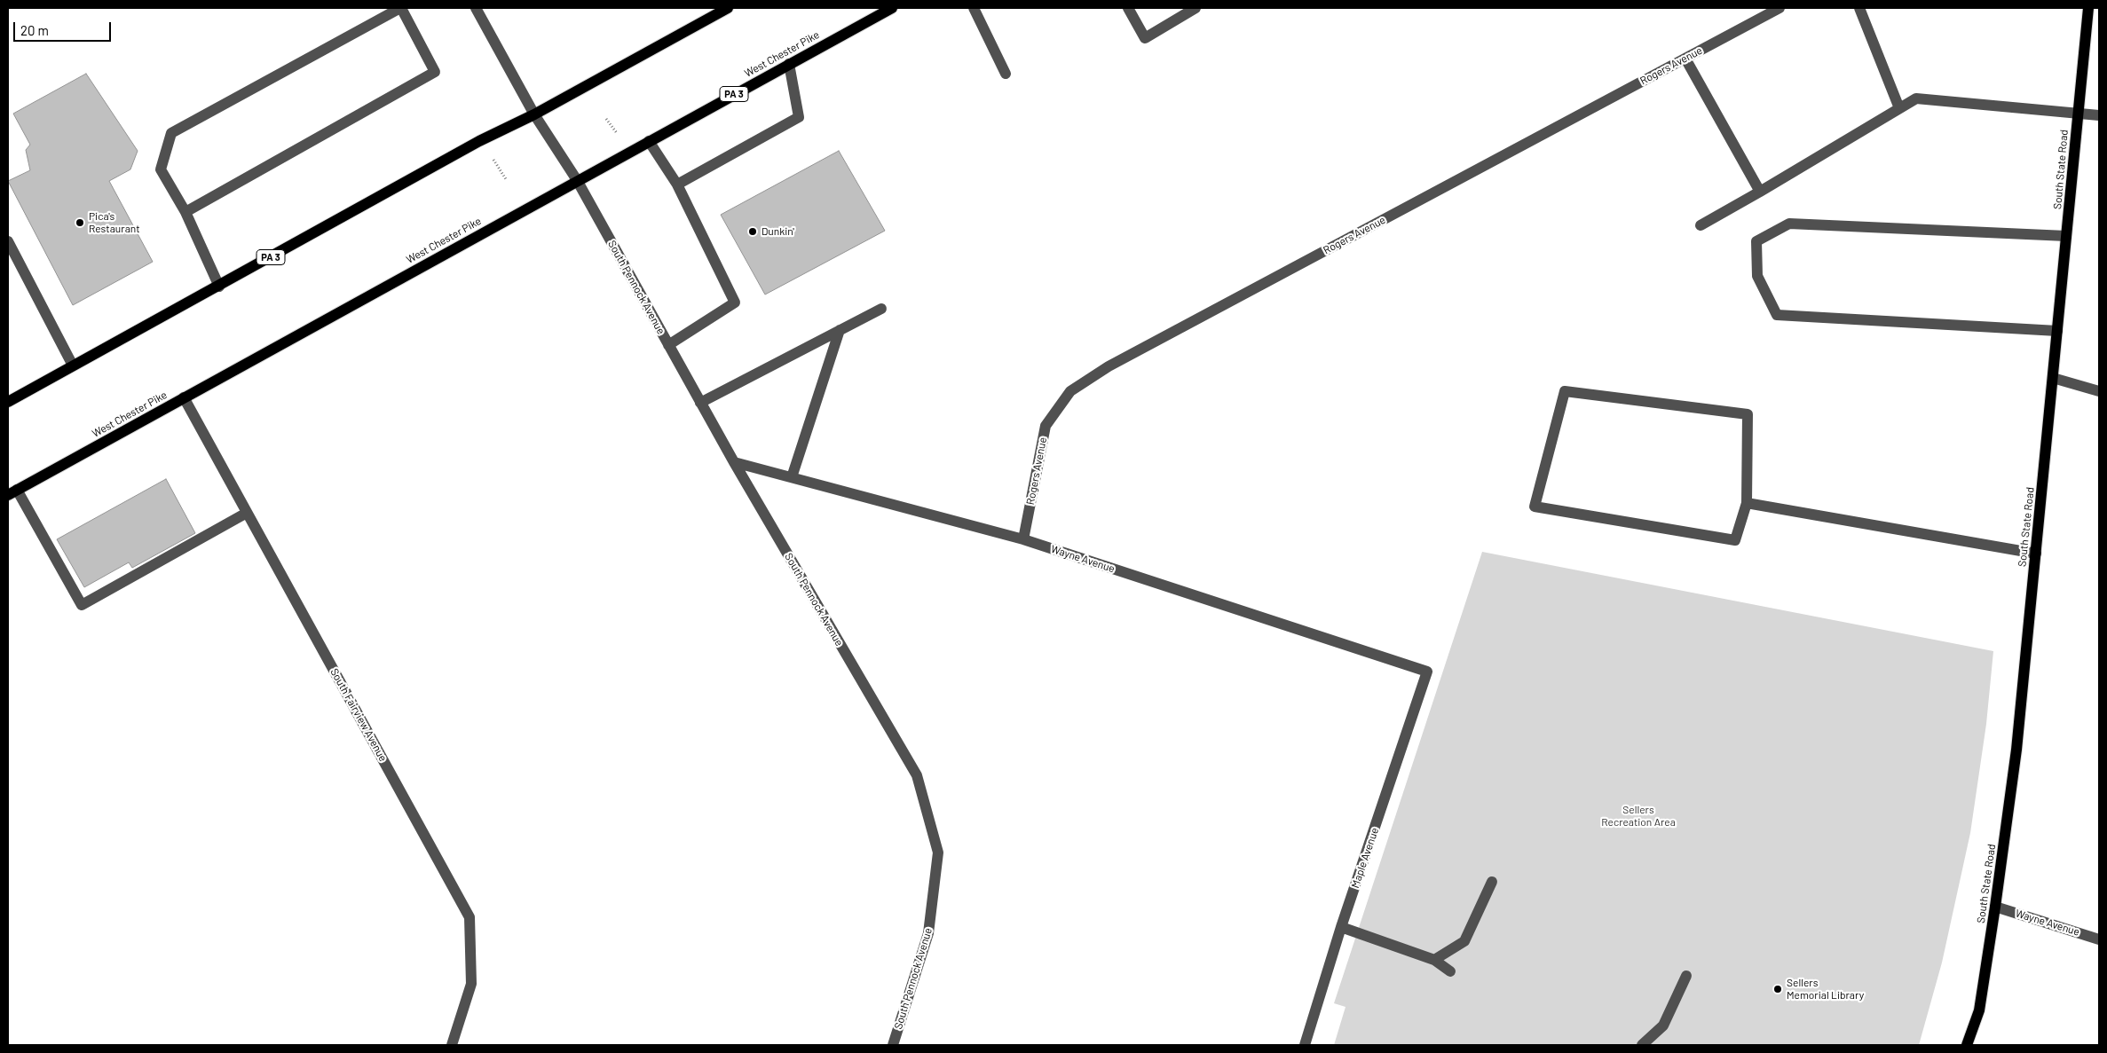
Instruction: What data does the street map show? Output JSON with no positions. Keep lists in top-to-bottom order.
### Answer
{
  "streets": {
    "main road": ["West Chester Pike", "PA 3", "South State Road"],
    "street": [
      "Rogers Avenue",
      "South Pennock Avenue",
      "Wayne Avenue",
      "South Fairview Avenue",
      "Maple Avenue"
    ]
  },
  "crossings": [
    ["West Chester Pike", "South Pennock Avenue"],
    ["West Chester Pike", "South Fairview Avenue"],
    ["Rogers Avenue", "Wayne Avenue"],
    ["PA 3", "South Pennock Avenue"],
    ["South State Road", "Wayne Avenue"],
    ["South Pennock Avenue", "Wayne Avenue"],
    ["Wayne Avenue", "Maple Avenue"]
  ],
  "parks": ["Sellers Recreation Area"],
  "places": ["Pica's Restaurant", "Dunkin'", "Sellers Memorial Library"],
  "scale_bar": "20 m"
}
